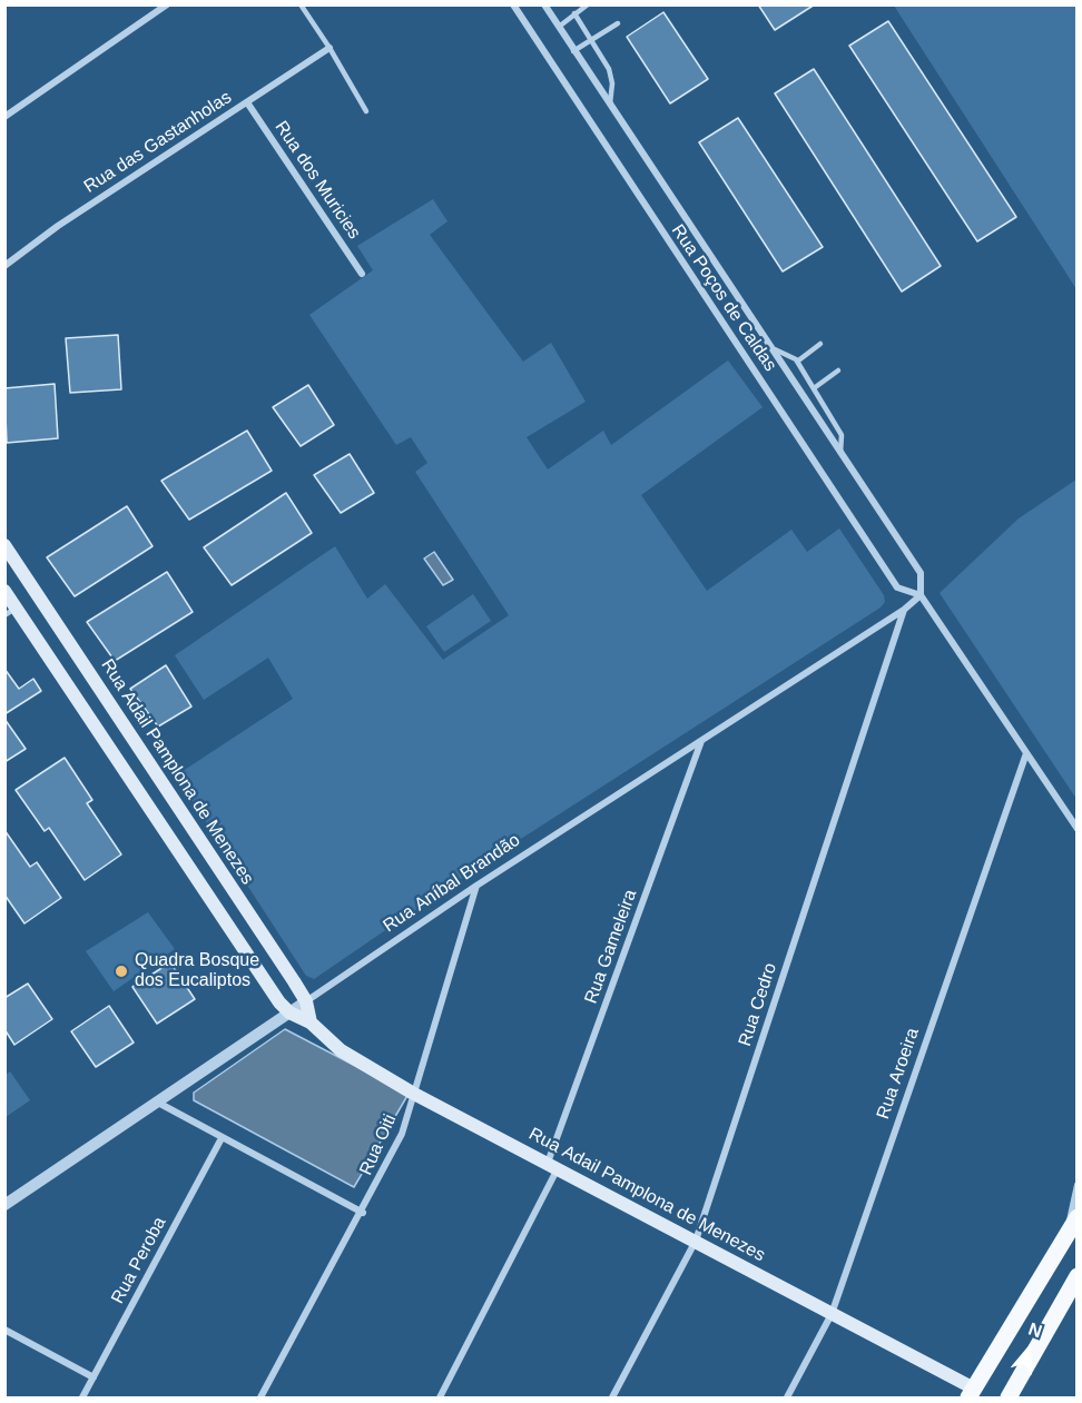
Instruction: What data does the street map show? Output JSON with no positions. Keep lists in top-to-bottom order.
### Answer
{
  "streets": {
    "main road": ["Rua Adail Pamplona de Menezes"],
    "street": [
      "Rua das Gastanholas",
      "Rua dos Muricies",
      "Rua Poços de Caldas",
      "Rua Aníbal Brandão",
      "Rua Gameleira",
      "Rua Cedro",
      "Rua Aroeira",
      "Rua Oiti",
      "Rua Peroba"
    ]
  },
  "crossings": [
    ["Rua das Gastanholas", "Rua dos Muricies"],
    ["Rua Poços de Caldas", "Rua Aníbal Brandão"],
    ["Rua Poços de Caldas", "Rua Aroeira"],
    ["Rua Adail Pamplona de Menezes", "Rua Aníbal Brandão"],
    ["Rua Adail Pamplona de Menezes", "Rua Gameleira"],
    ["Rua Adail Pamplona de Menezes", "Rua Cedro"],
    ["Rua Adail Pamplona de Menezes", "Rua Aroeira"],
    ["Rua Adail Pamplona de Menezes", "Rua Oiti"],
    ["Rua Aníbal Brandão", "Rua Gameleira"],
    ["Rua Aníbal Brandão", "Rua Cedro"],
    ["Rua Aníbal Brandão", "Rua Oiti"]
  ],
  "places": ["Quadra Bosque dos Eucaliptos"],
  "north": "top"
}
